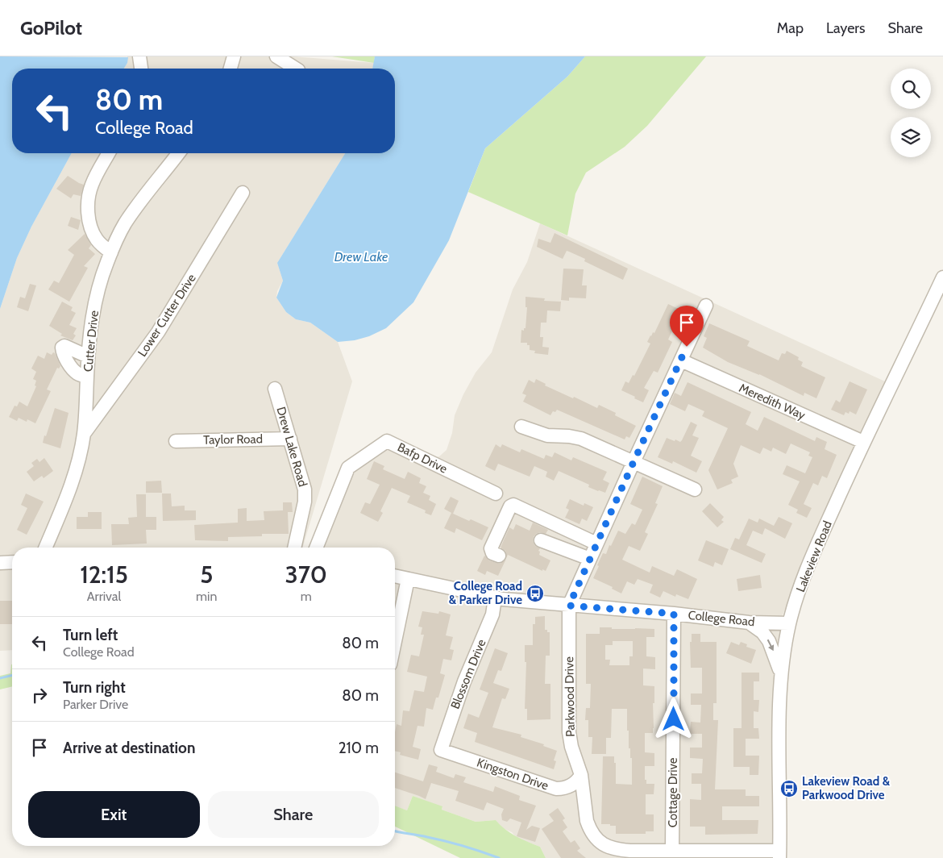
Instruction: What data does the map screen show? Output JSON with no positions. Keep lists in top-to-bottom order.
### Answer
{
  "streets": {
    "street": [
      "Lower Cutter Drive",
      "Cutter Drive",
      "Meredith Way",
      "Taylor Road",
      "Drew Lake Road",
      "Bafp Drive",
      "Lakeview Road",
      "College Road",
      "Blossom Drive",
      "Parkwood Drive",
      "Kingston Drive",
      "Cottage Drive"
    ]
  },
  "crossings": [
    ["Lower Cutter Drive", "Cutter Drive"],
    ["Meredith Way", "Lakeview Road"],
    ["Taylor Road", "Drew Lake Road"],
    ["Lakeview Road", "College Road"],
    ["Lakeview Road", "Parkwood Drive"],
    ["College Road", "Blossom Drive"],
    ["College Road", "Parkwood Drive"],
    ["College Road", "Cottage Drive"],
    ["Blossom Drive", "Kingston Drive"],
    ["Parkwood Drive", "Kingston Drive"],
    ["Parkwood Drive", "Cottage Drive"]
  ],
  "water": ["Drew Lake"],
  "places": {
    "bus stop": ["College Road & Parker Drive", "Lakeview Road & Parkwood Drive"]
  },
  "page": {
    "header": "GoPilot",
    "nav": ["Map", "Layers", "Share"],
    "turn": ["80 m", "College Road"],
    "eta": [
      "12:15",
      "Arrival",
      "5",
      "min",
      "370",
      "m"
    ],
    "list": [
      {
        "name": "Turn left",
        "note": "College Road",
        "value": "80 m"
      },
      {
        "name": "Turn right",
        "note": "Parker Drive",
        "value": "80 m"
      },
      {
        "name": "Arrive at destination",
        "value": "210 m"
      }
    ],
    "buttons": ["Exit", "Share"]
  }
}
